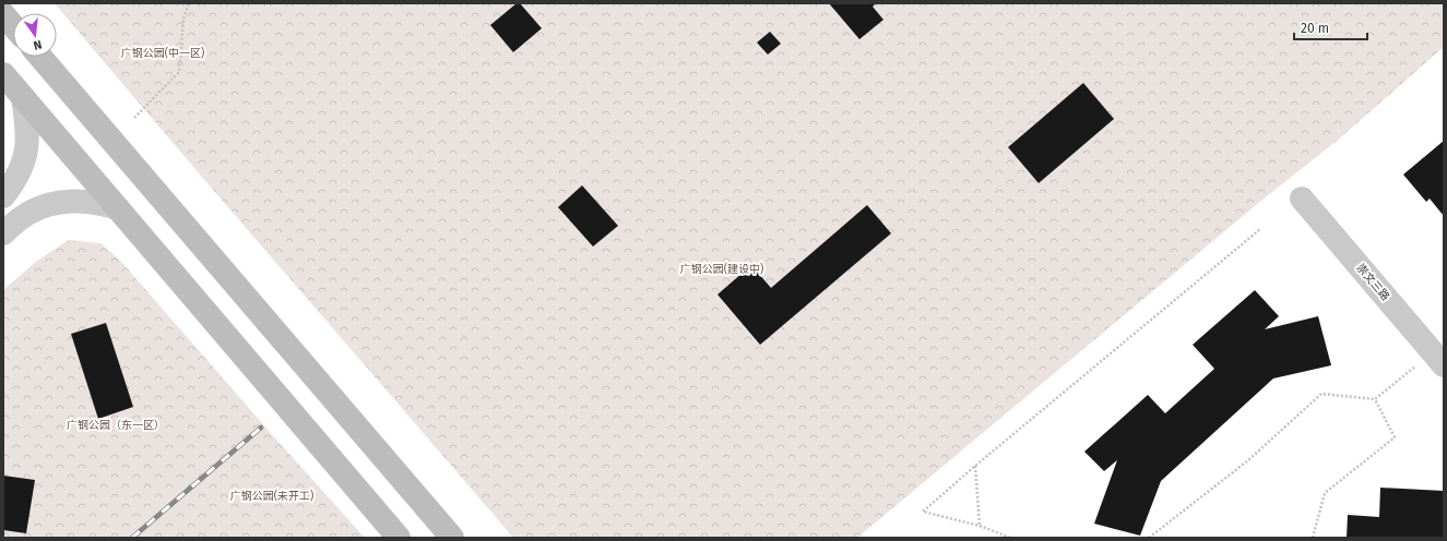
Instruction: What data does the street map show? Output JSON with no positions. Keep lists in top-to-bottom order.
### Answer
{
  "streets": {
    "street": ["崇文三路"]
  },
  "parks": [
    "广钢公园(中一区)",
    "广钢公园(建设中)",
    "广钢公园（东一区）",
    "广钢公园(未开工)"
  ],
  "scale_bar": "20 m",
  "north": "bottom"
}
